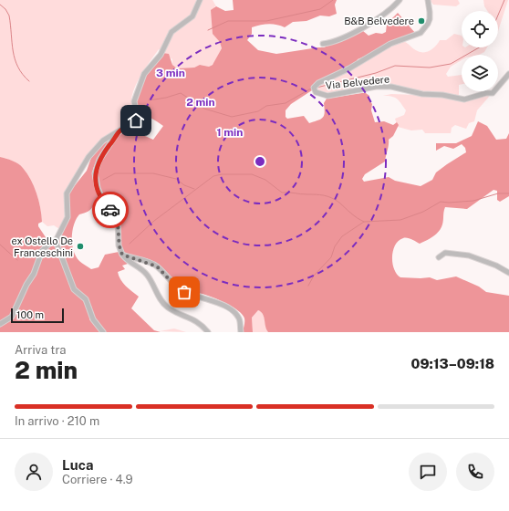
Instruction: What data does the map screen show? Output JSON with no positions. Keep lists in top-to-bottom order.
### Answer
{
  "streets": {
    "street": ["Via Belvedere"]
  },
  "places": ["B&B Belvedere", "ex Ostello De Franceschini"],
  "scale_bar": "100 m",
  "page": {
    "scale": "100 m",
    "heading": ["2 min", "Arriva tra", "09:13–09:18"],
    "panel": ["Luca", "Corriere · 4.9"],
    "bar": "In arrivo · 210 m"
  },
  "rings": ["3 min", "2 min", "1 min"]
}
